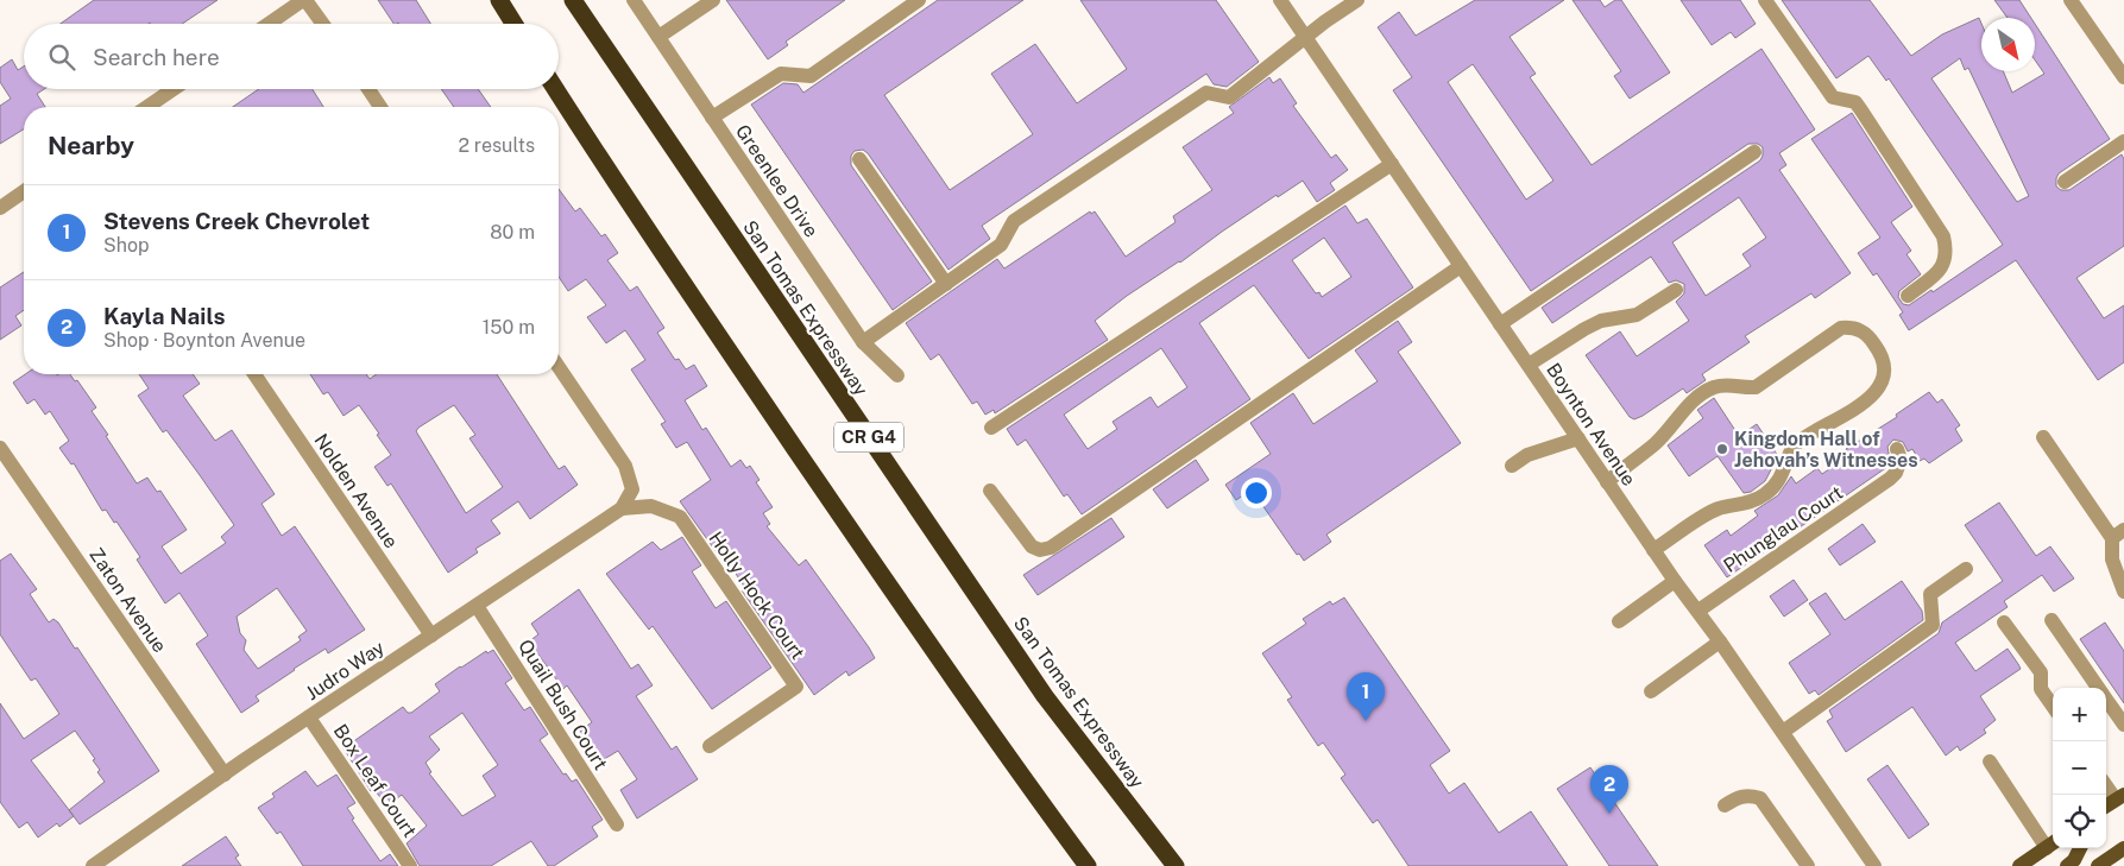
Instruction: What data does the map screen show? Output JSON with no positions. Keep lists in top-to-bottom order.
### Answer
{
  "streets": {
    "highway": ["San Tomas Expressway", "CR G4"],
    "street": [
      "Greenlee Drive",
      "Boynton Avenue",
      "Nolden Avenue",
      "Phunglau Court",
      "Holly Hock Court",
      "Zaton Avenue",
      "Judro Way",
      "Quail Bush Court",
      "Box Leaf Court"
    ]
  },
  "crossings": [
    ["Boynton Avenue", "Phunglau Court"],
    ["Nolden Avenue", "Judro Way"],
    ["Holly Hock Court", "Judro Way"],
    ["Zaton Avenue", "Judro Way"],
    ["Judro Way", "Quail Bush Court"],
    ["Judro Way", "Box Leaf Court"]
  ],
  "places": ["Kingdom Hall of Jehovah’s Witnesses"],
  "north": "bottom right",
  "page": {
    "search": "Search here",
    "heading": ["Nearby", "2 results"],
    "list": [
      {
        "mark": "1",
        "name": "Stevens Creek Chevrolet",
        "note": "Shop",
        "value": "80 m"
      },
      {
        "mark": "2",
        "name": "Kayla Nails",
        "note": "Shop · Boynton Avenue",
        "value": "150 m"
      }
    ],
    "pins": ["1", "2"],
    "map_buttons": ["+", "−"]
  }
}
